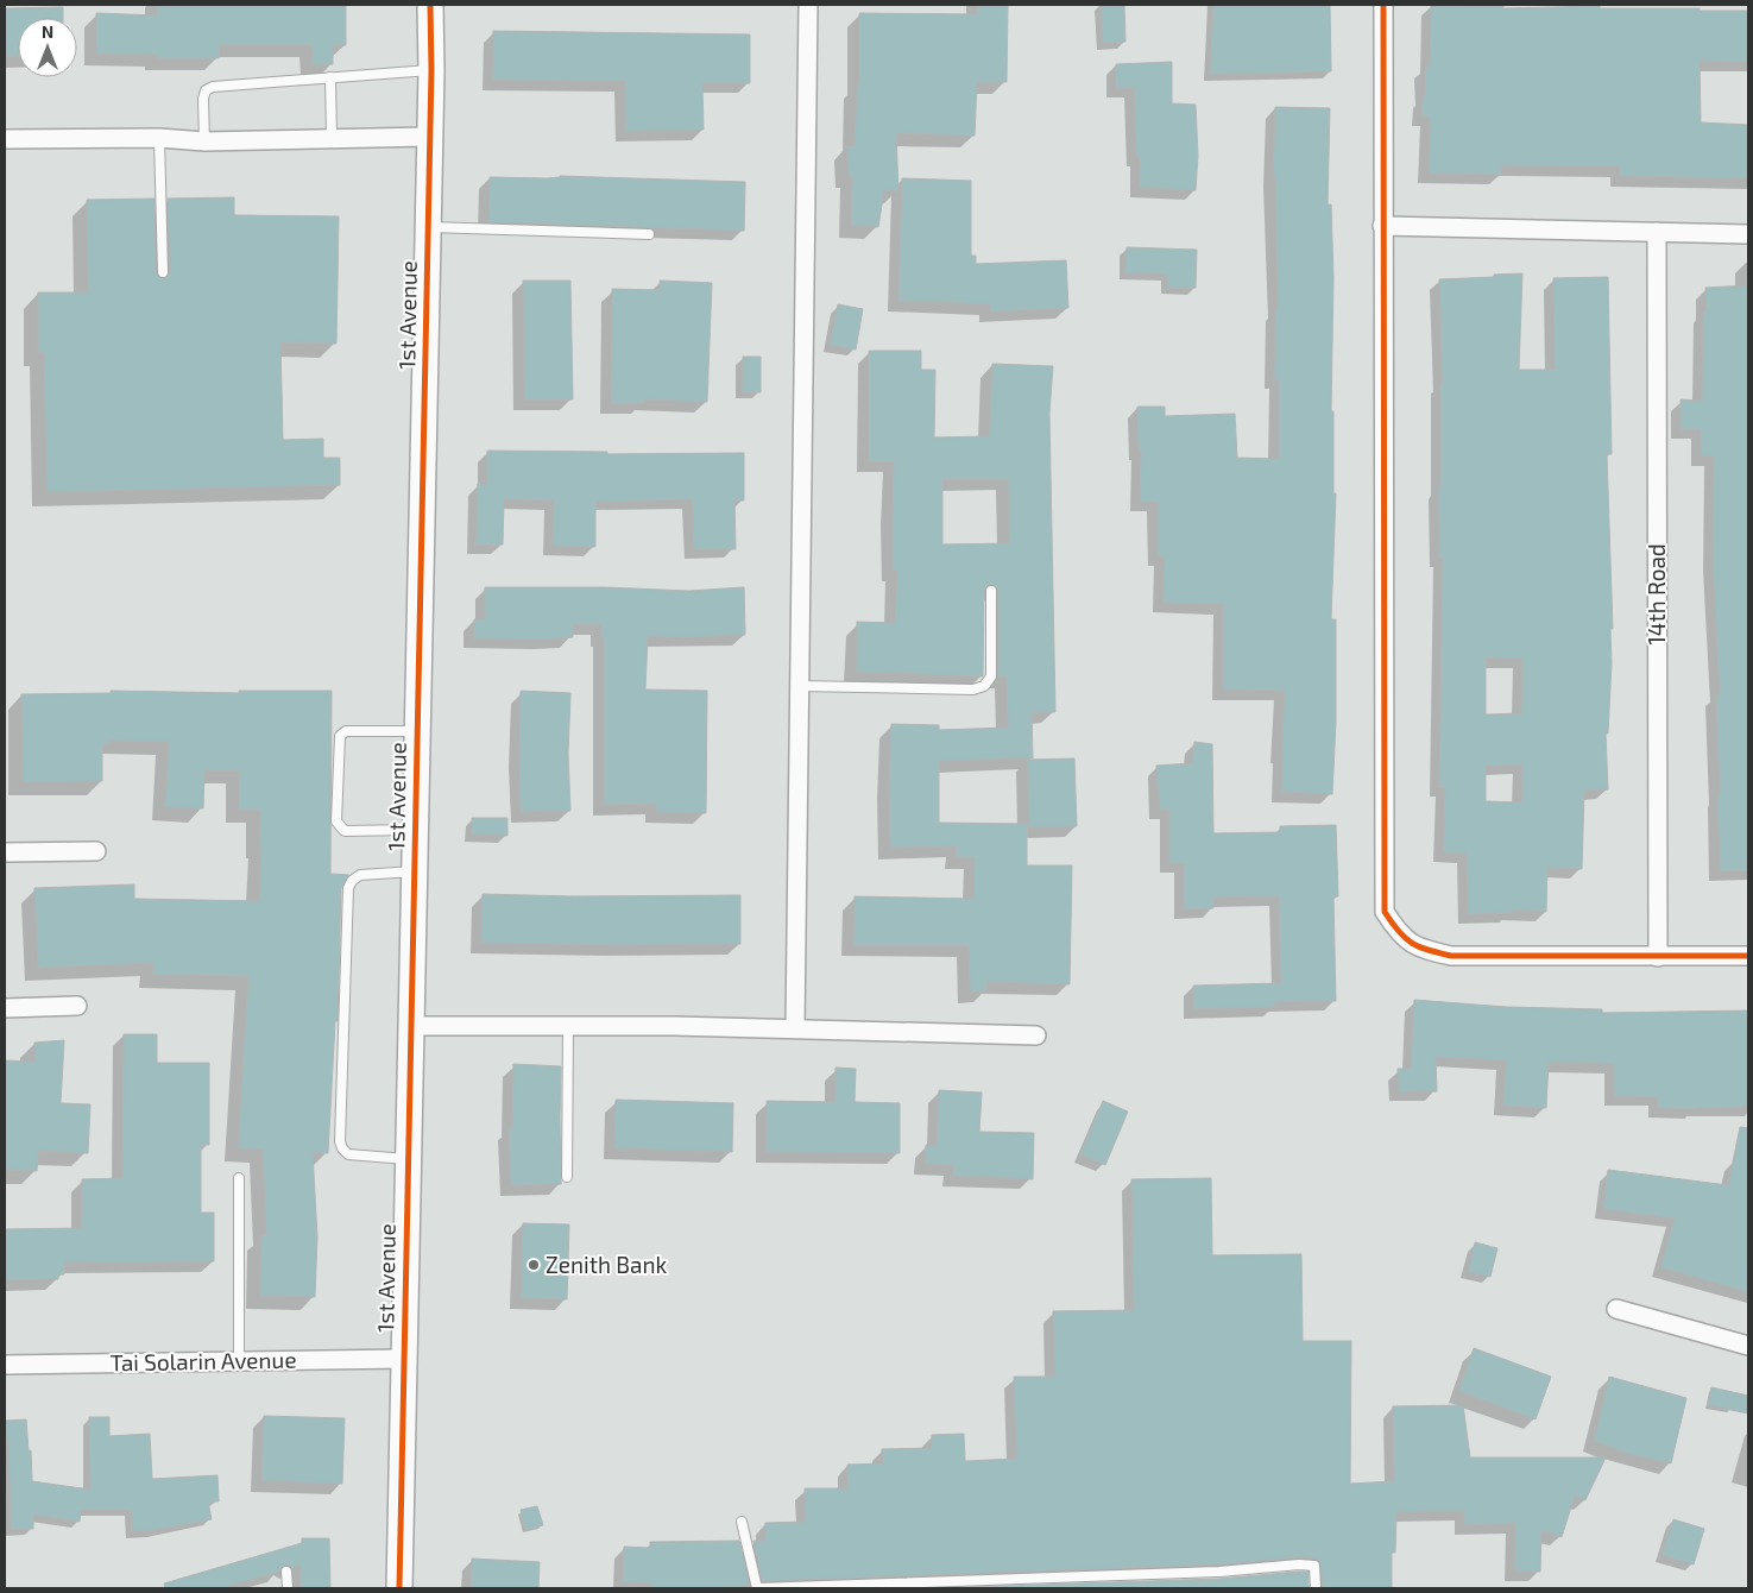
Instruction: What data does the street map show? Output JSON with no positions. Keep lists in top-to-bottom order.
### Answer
{
  "streets": {
    "street": ["1st Avenue", "14th Road", "Tai Solarin Avenue"]
  },
  "crossings": [
    ["1st Avenue", "Tai Solarin Avenue"]
  ],
  "places": ["Zenith Bank"],
  "north": "top"
}
